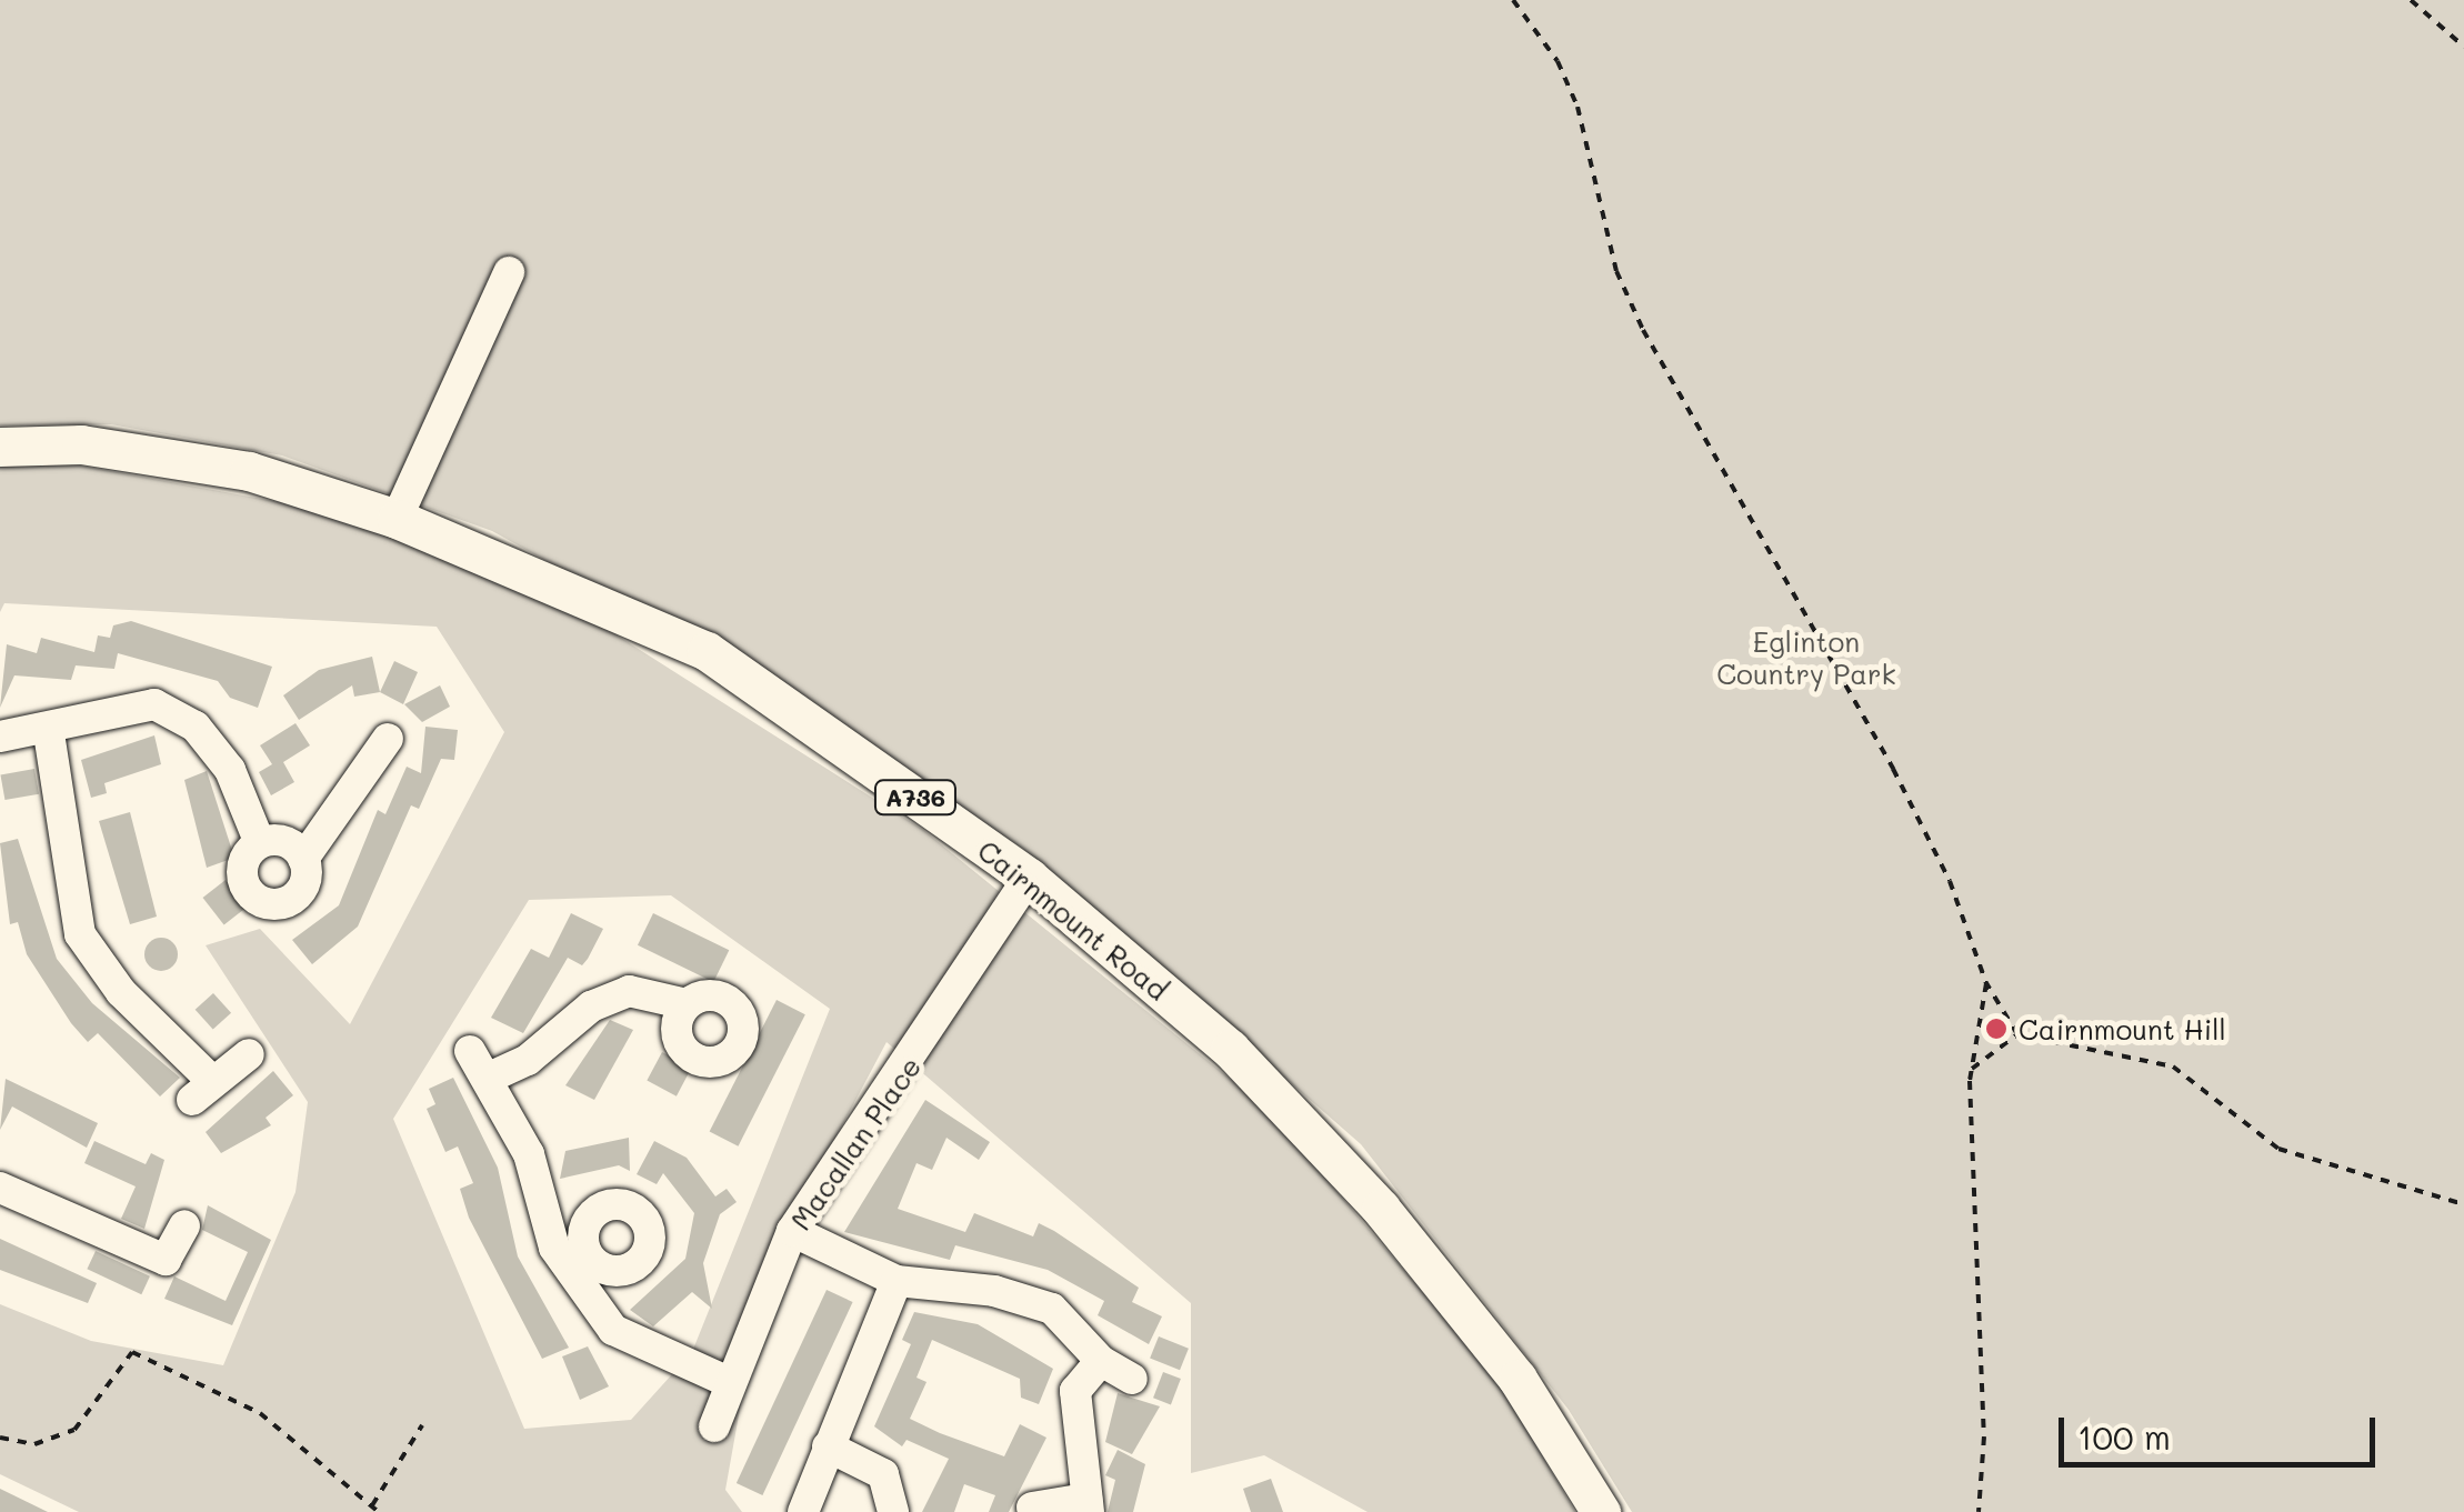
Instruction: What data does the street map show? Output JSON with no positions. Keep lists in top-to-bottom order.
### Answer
{
  "streets": {
    "main road": ["A736", "Cairnmount Road"],
    "street": ["Macallan Place"]
  },
  "crossings": [
    ["Cairnmount Road", "Macallan Place"]
  ],
  "parks": ["Eglinton Country Park"],
  "places": ["Cairnmount Hill"],
  "scale_bar": "100 m"
}
